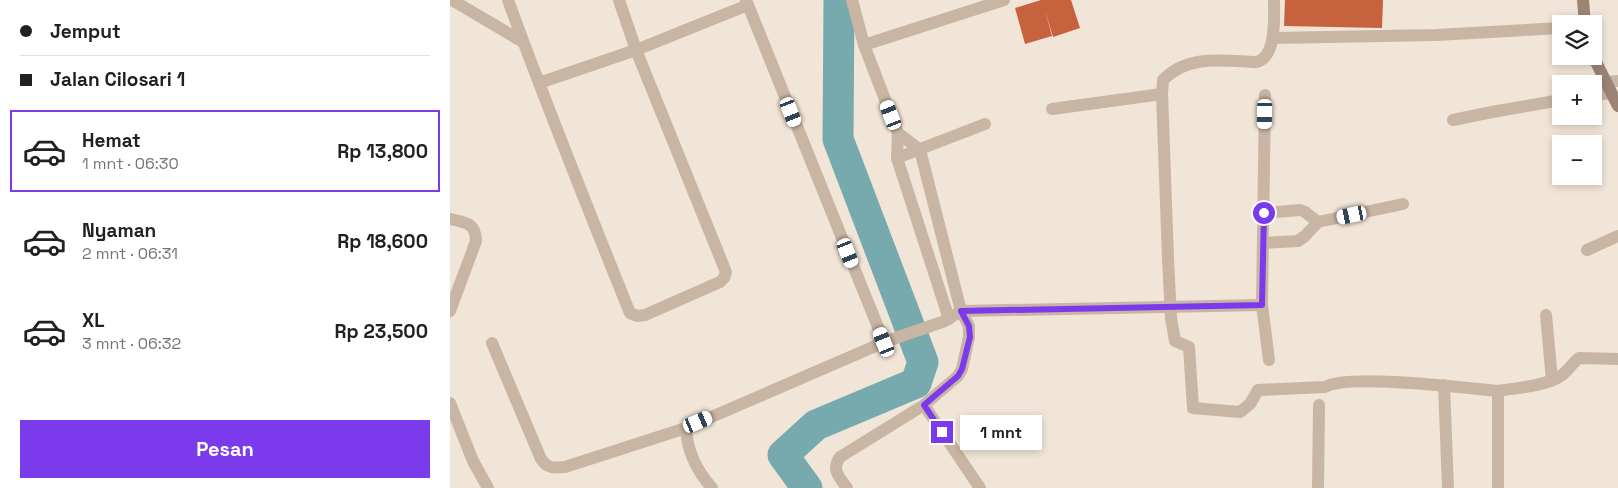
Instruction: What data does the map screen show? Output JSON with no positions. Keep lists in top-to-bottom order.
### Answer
{
  "page": {
    "banner": ["Jemput", "Jalan Cilosari 1"],
    "map_buttons": ["+", "−"],
    "list": [
      {
        "name": "Hemat",
        "note": "1 mnt · 06:30",
        "value": "Rp 13,800"
      },
      {
        "name": "Nyaman",
        "note": "2 mnt · 06:31",
        "value": "Rp 18,600"
      },
      {
        "name": "XL",
        "note": "3 mnt · 06:32",
        "value": "Rp 23,500"
      }
    ],
    "buttons": "Pesan",
    "bubble": "1 mnt"
  }
}
